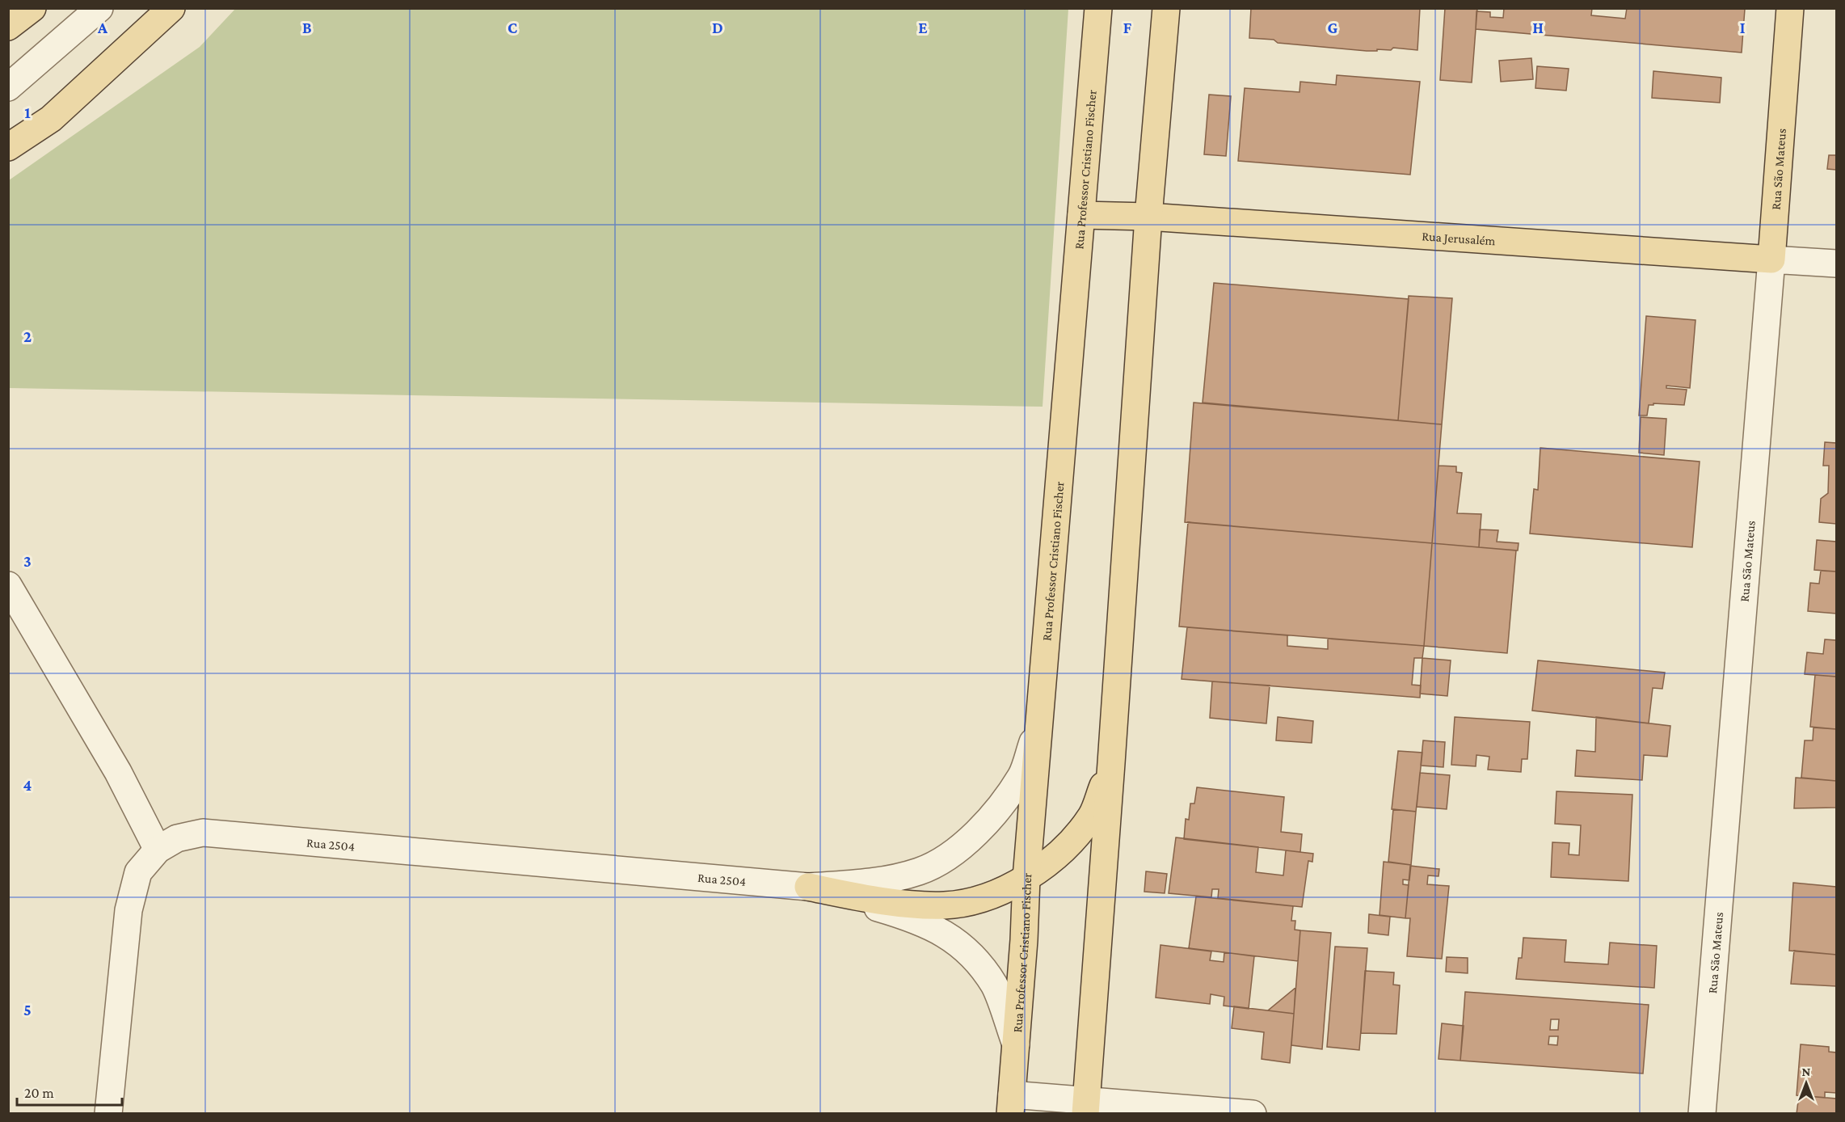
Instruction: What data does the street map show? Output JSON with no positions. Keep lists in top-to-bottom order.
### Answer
{
  "streets": {
    "main road": ["Rua Professor Cristiano Fischer", "Rua São Mateus", "Rua Jerusalém"],
    "street": ["Rua 2504"]
  },
  "crossings": [
    ["Rua Professor Cristiano Fischer", "Rua Jerusalém"],
    ["Rua Professor Cristiano Fischer", "Rua 2504"],
    ["Rua São Mateus", "Rua Jerusalém"]
  ],
  "scale_bar": "20 m",
  "north": "top",
  "grid": {
    "columns": [
      "A",
      "B",
      "C",
      "D",
      "E",
      "F",
      "G",
      "H",
      "I"
    ],
    "rows": [
      "1",
      "2",
      "3",
      "4",
      "5"
    ]
  }
}
